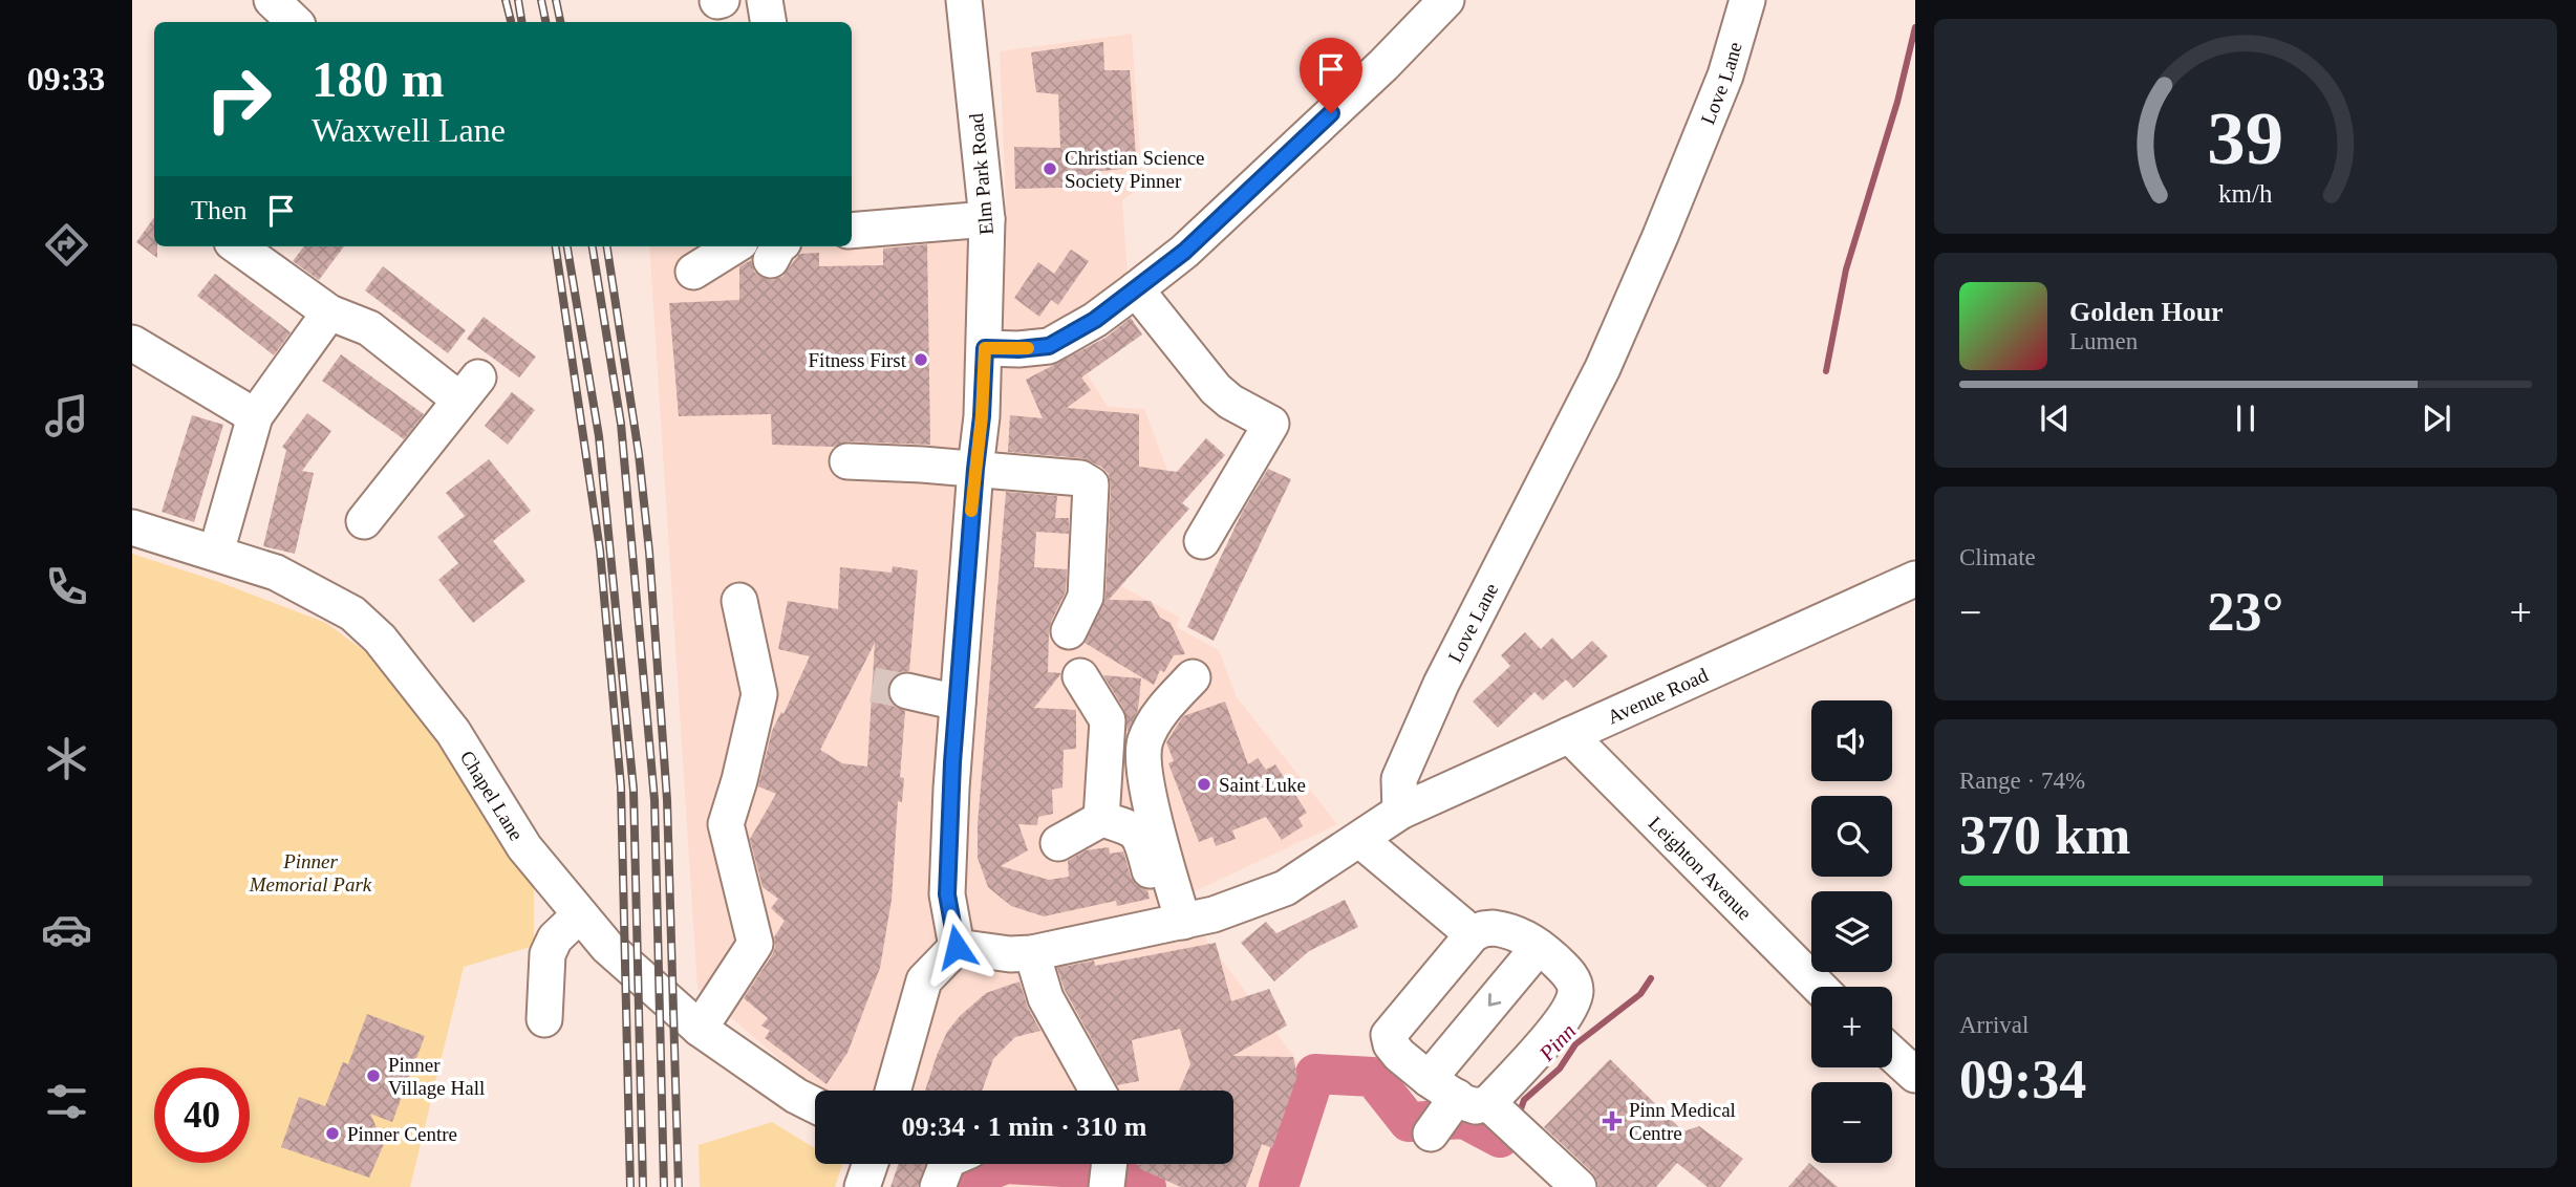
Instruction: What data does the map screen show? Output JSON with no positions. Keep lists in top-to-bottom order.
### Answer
{
  "streets": {
    "street": [
      "Love Lane",
      "Elm Park Road",
      "Avenue Road",
      "Chapel Lane",
      "Leighton Avenue"
    ]
  },
  "crossings": [
    ["Love Lane", "Avenue Road"],
    ["Avenue Road", "Leighton Avenue"]
  ],
  "water": ["Pinn"],
  "parks": ["Pinner Memorial Park"],
  "places": {
    "other": [
      "Christian Science Society Pinner",
      "Fitness First",
      "Saint Luke",
      "Pinner Village Hall",
      "Pinner Centre"
    ],
    "health": ["Pinn Medical Centre"]
  },
  "page": {
    "tabs": "09:33",
    "turn": ["180 m", "Waxwell Lane"],
    "then": "Then",
    "song": ["Golden Hour", "Lumen"],
    "tile": [
      "Climate",
      ["Range · 74%", "370 km"],
      ["Arrival", "09:34"]
    ],
    "heat": ["−", "23°", "+"],
    "map_buttons": ["+", "−"],
    "limit": "40",
    "trip": "09:34 · 1 min · 310 m",
    "gauge": ["39", "km/h"]
  }
}
